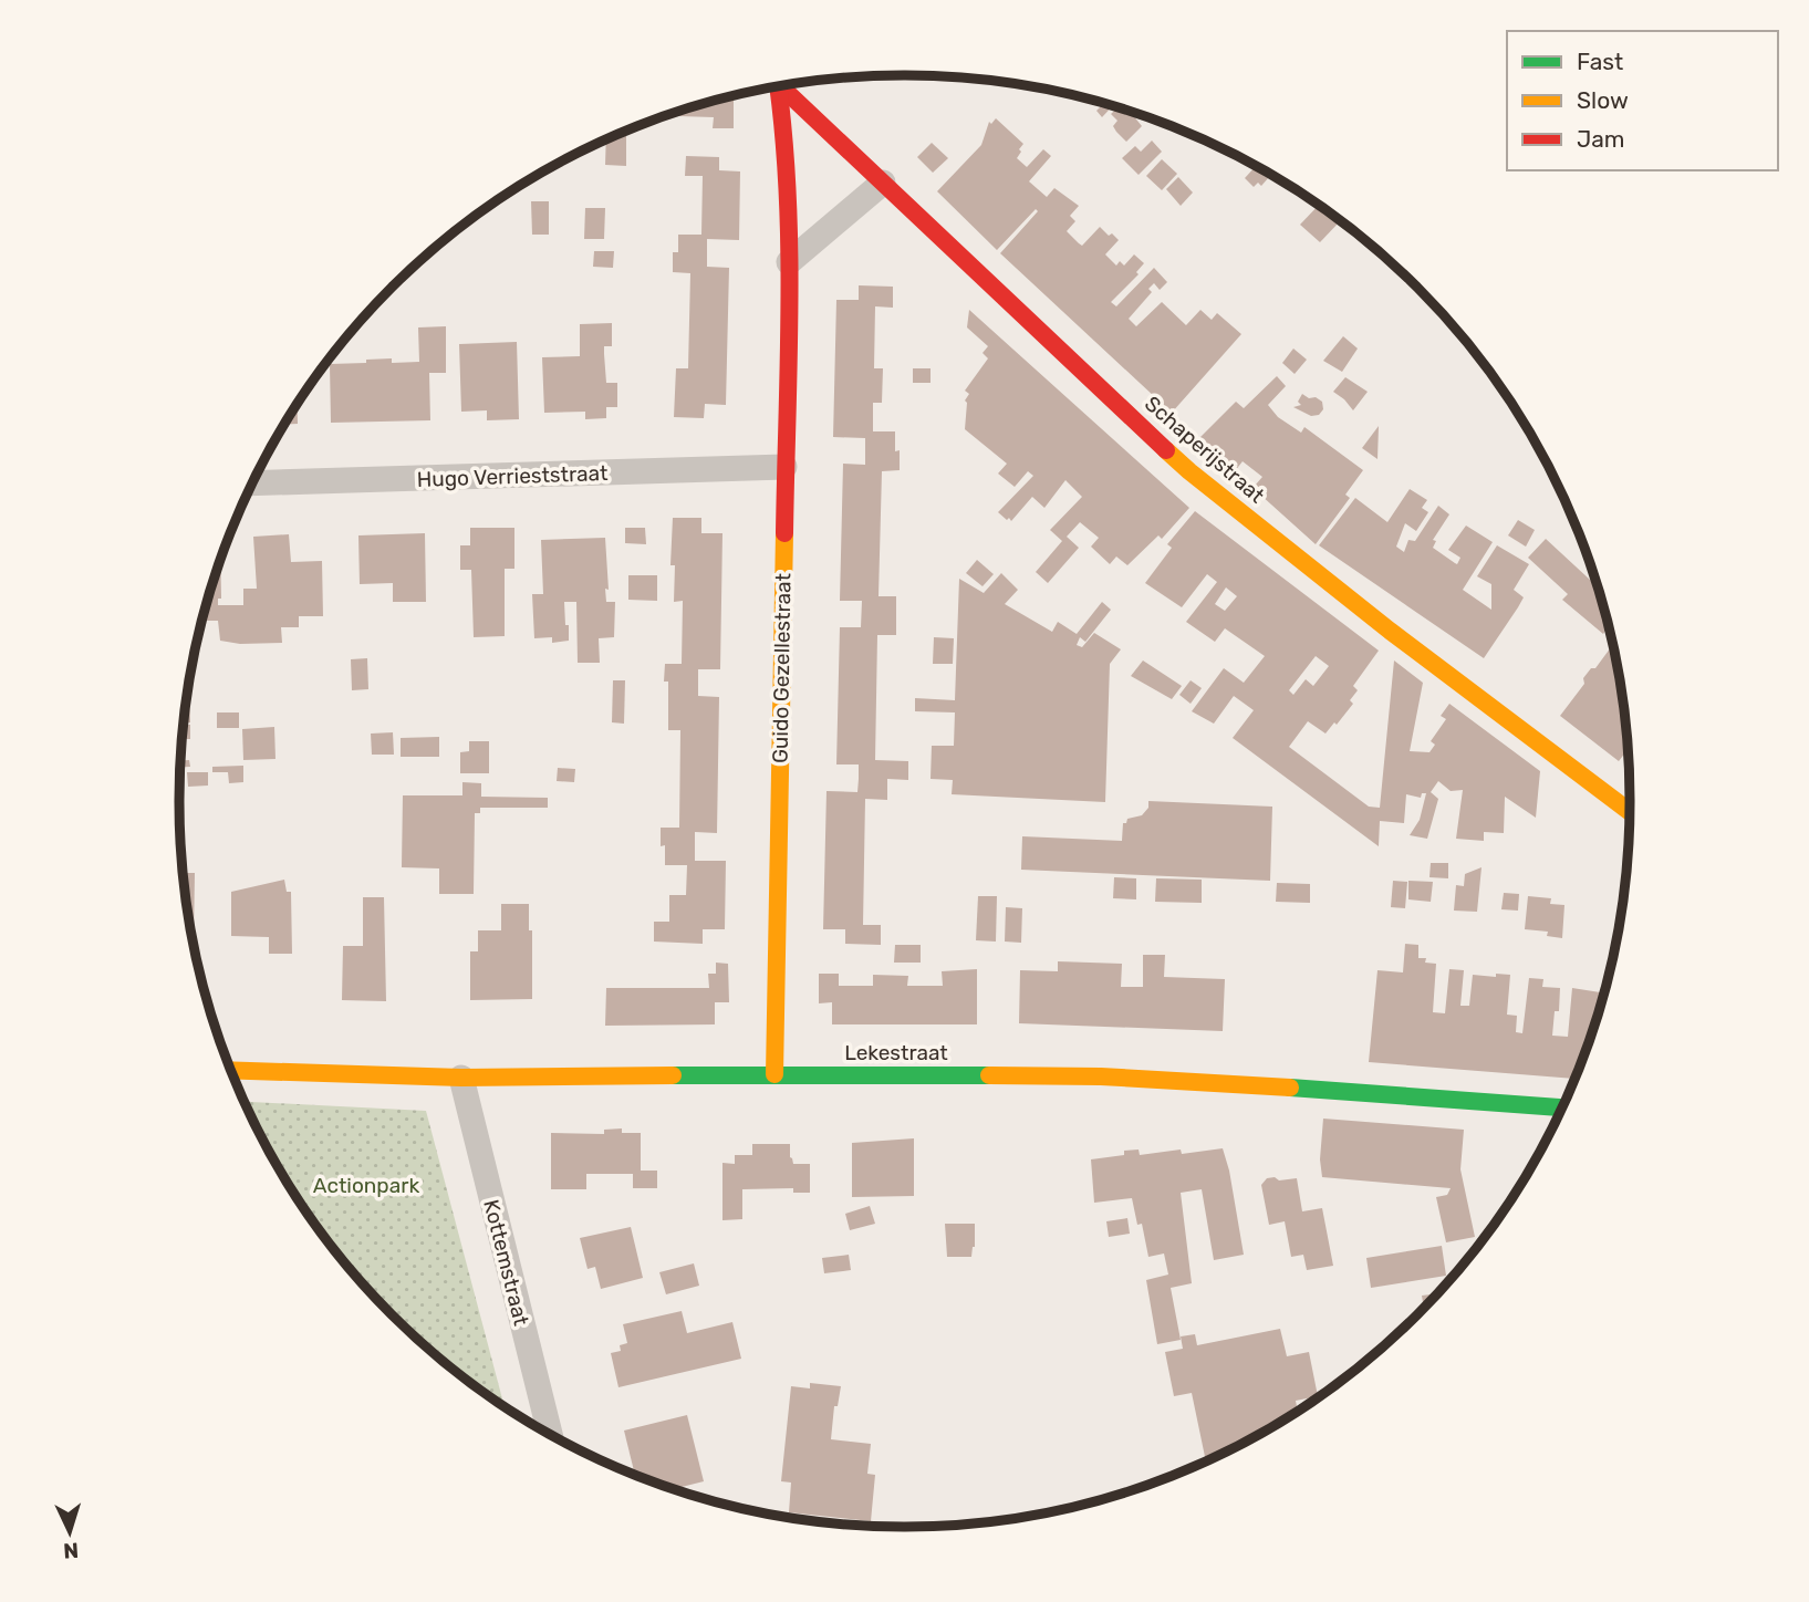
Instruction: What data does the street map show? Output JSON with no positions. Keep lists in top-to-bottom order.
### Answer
{
  "streets": {
    "street": [
      "Schaperijstraat",
      "Hugo Verrieststraat",
      "Guido Gezellestraat",
      "Lekestraat",
      "Kottemstraat"
    ]
  },
  "crossings": [
    ["Hugo Verrieststraat", "Guido Gezellestraat"],
    ["Guido Gezellestraat", "Lekestraat"],
    ["Lekestraat", "Kottemstraat"]
  ],
  "parks": ["Actionpark"],
  "legend": ["Fast", "Slow", "Jam"],
  "north": "bottom"
}
